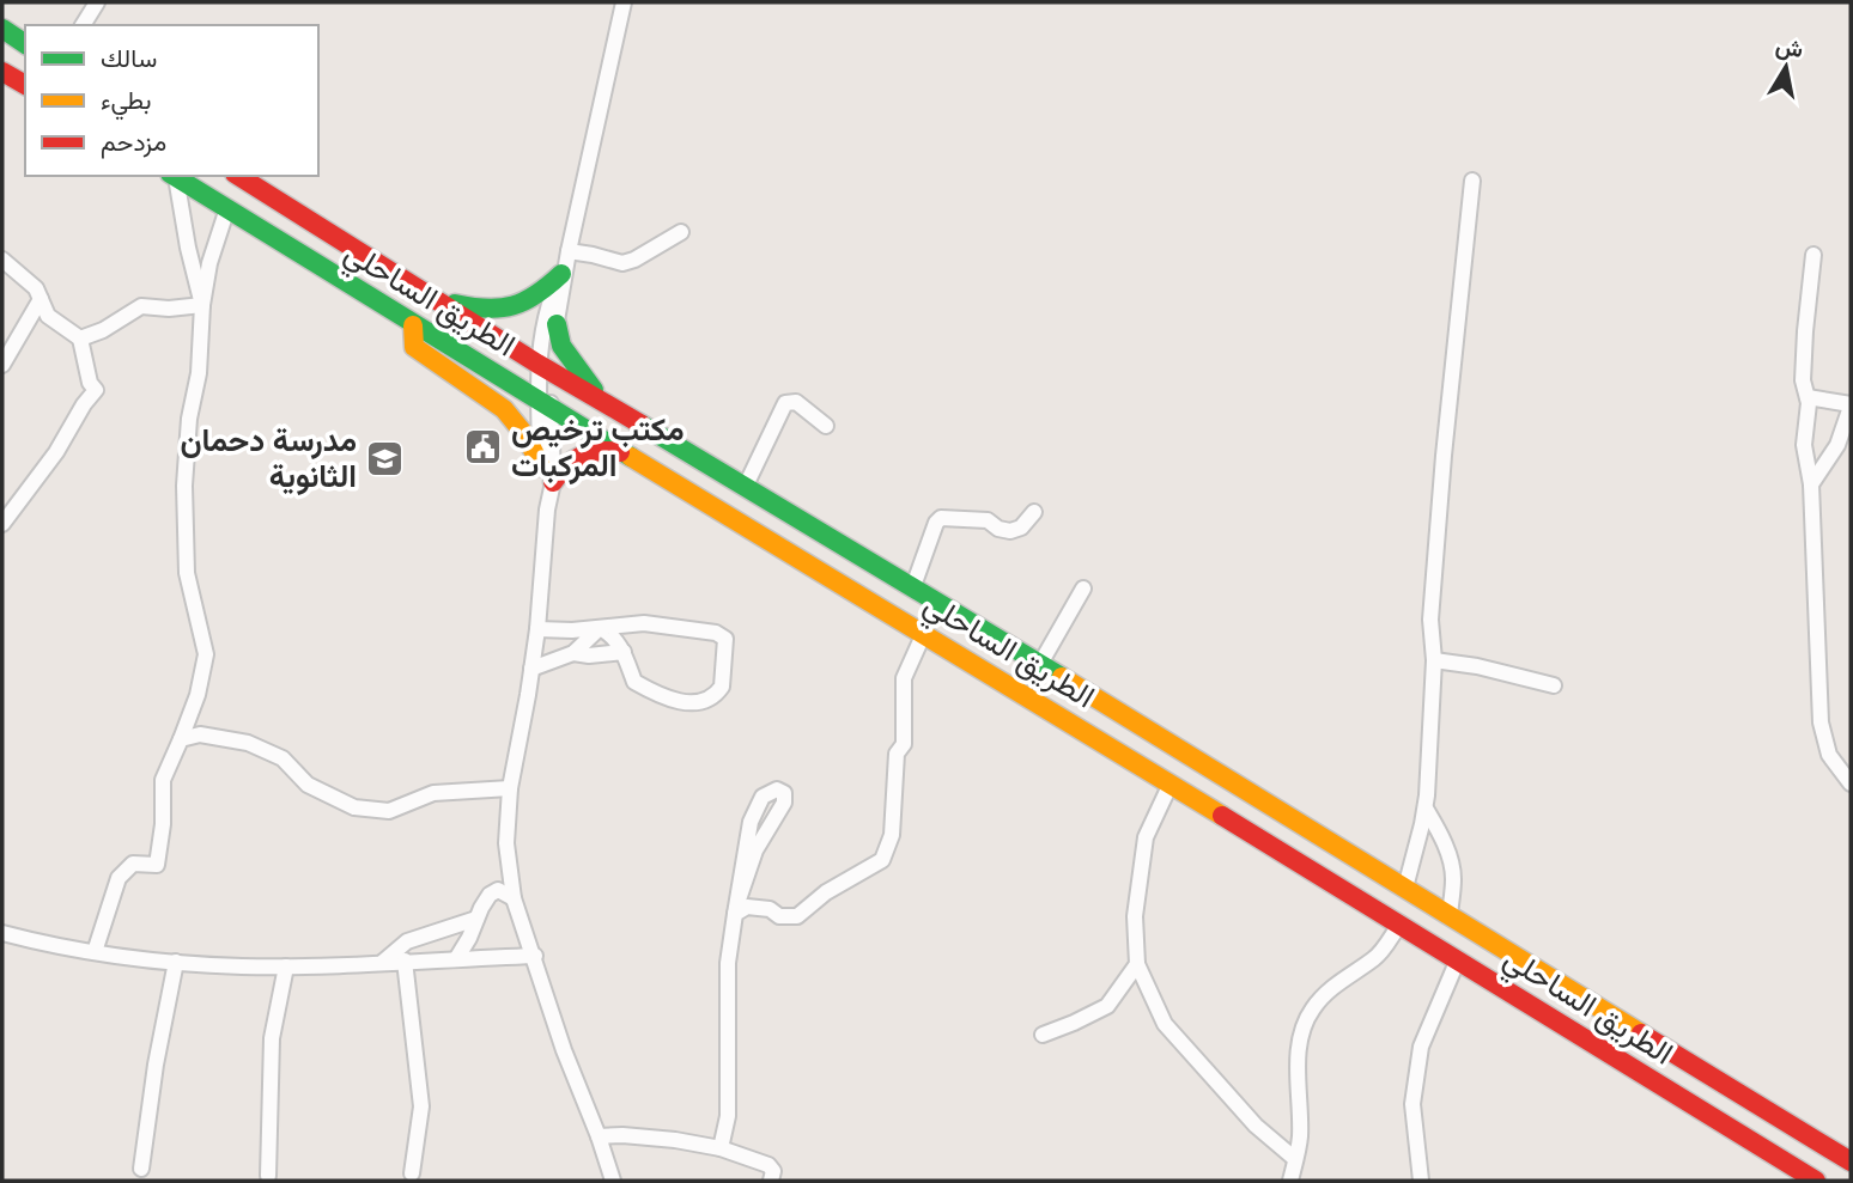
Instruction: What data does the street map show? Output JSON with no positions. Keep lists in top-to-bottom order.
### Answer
{
  "streets": {
    "highway": ["الطريق الساحلي"]
  },
  "places": {
    "public building": ["مكتب ترخيص المركبات"],
    "school or university": ["مدرسة دحمان الثانوية"]
  },
  "legend": ["سالك", "بطيء", "مزدحم"],
  "north": "top"
}
